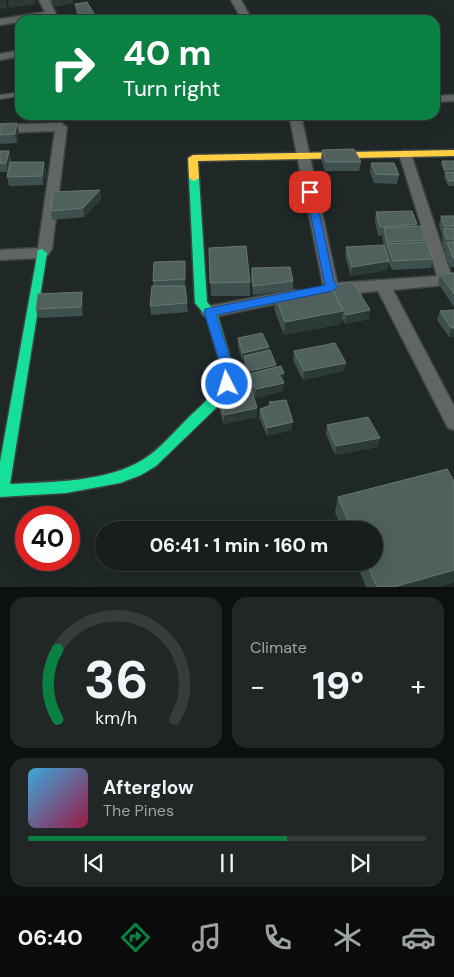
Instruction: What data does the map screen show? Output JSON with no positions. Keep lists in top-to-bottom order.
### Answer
{
  "page": {
    "turn": ["40 m", "Turn right"],
    "limit": "40",
    "trip": "06:41 · 1 min · 160 m",
    "tile": "Climate",
    "heat": ["−", "19°", "+"],
    "song": ["Afterglow", "The Pines"],
    "tabs": "06:40",
    "gauge": ["36", "km/h"]
  }
}
